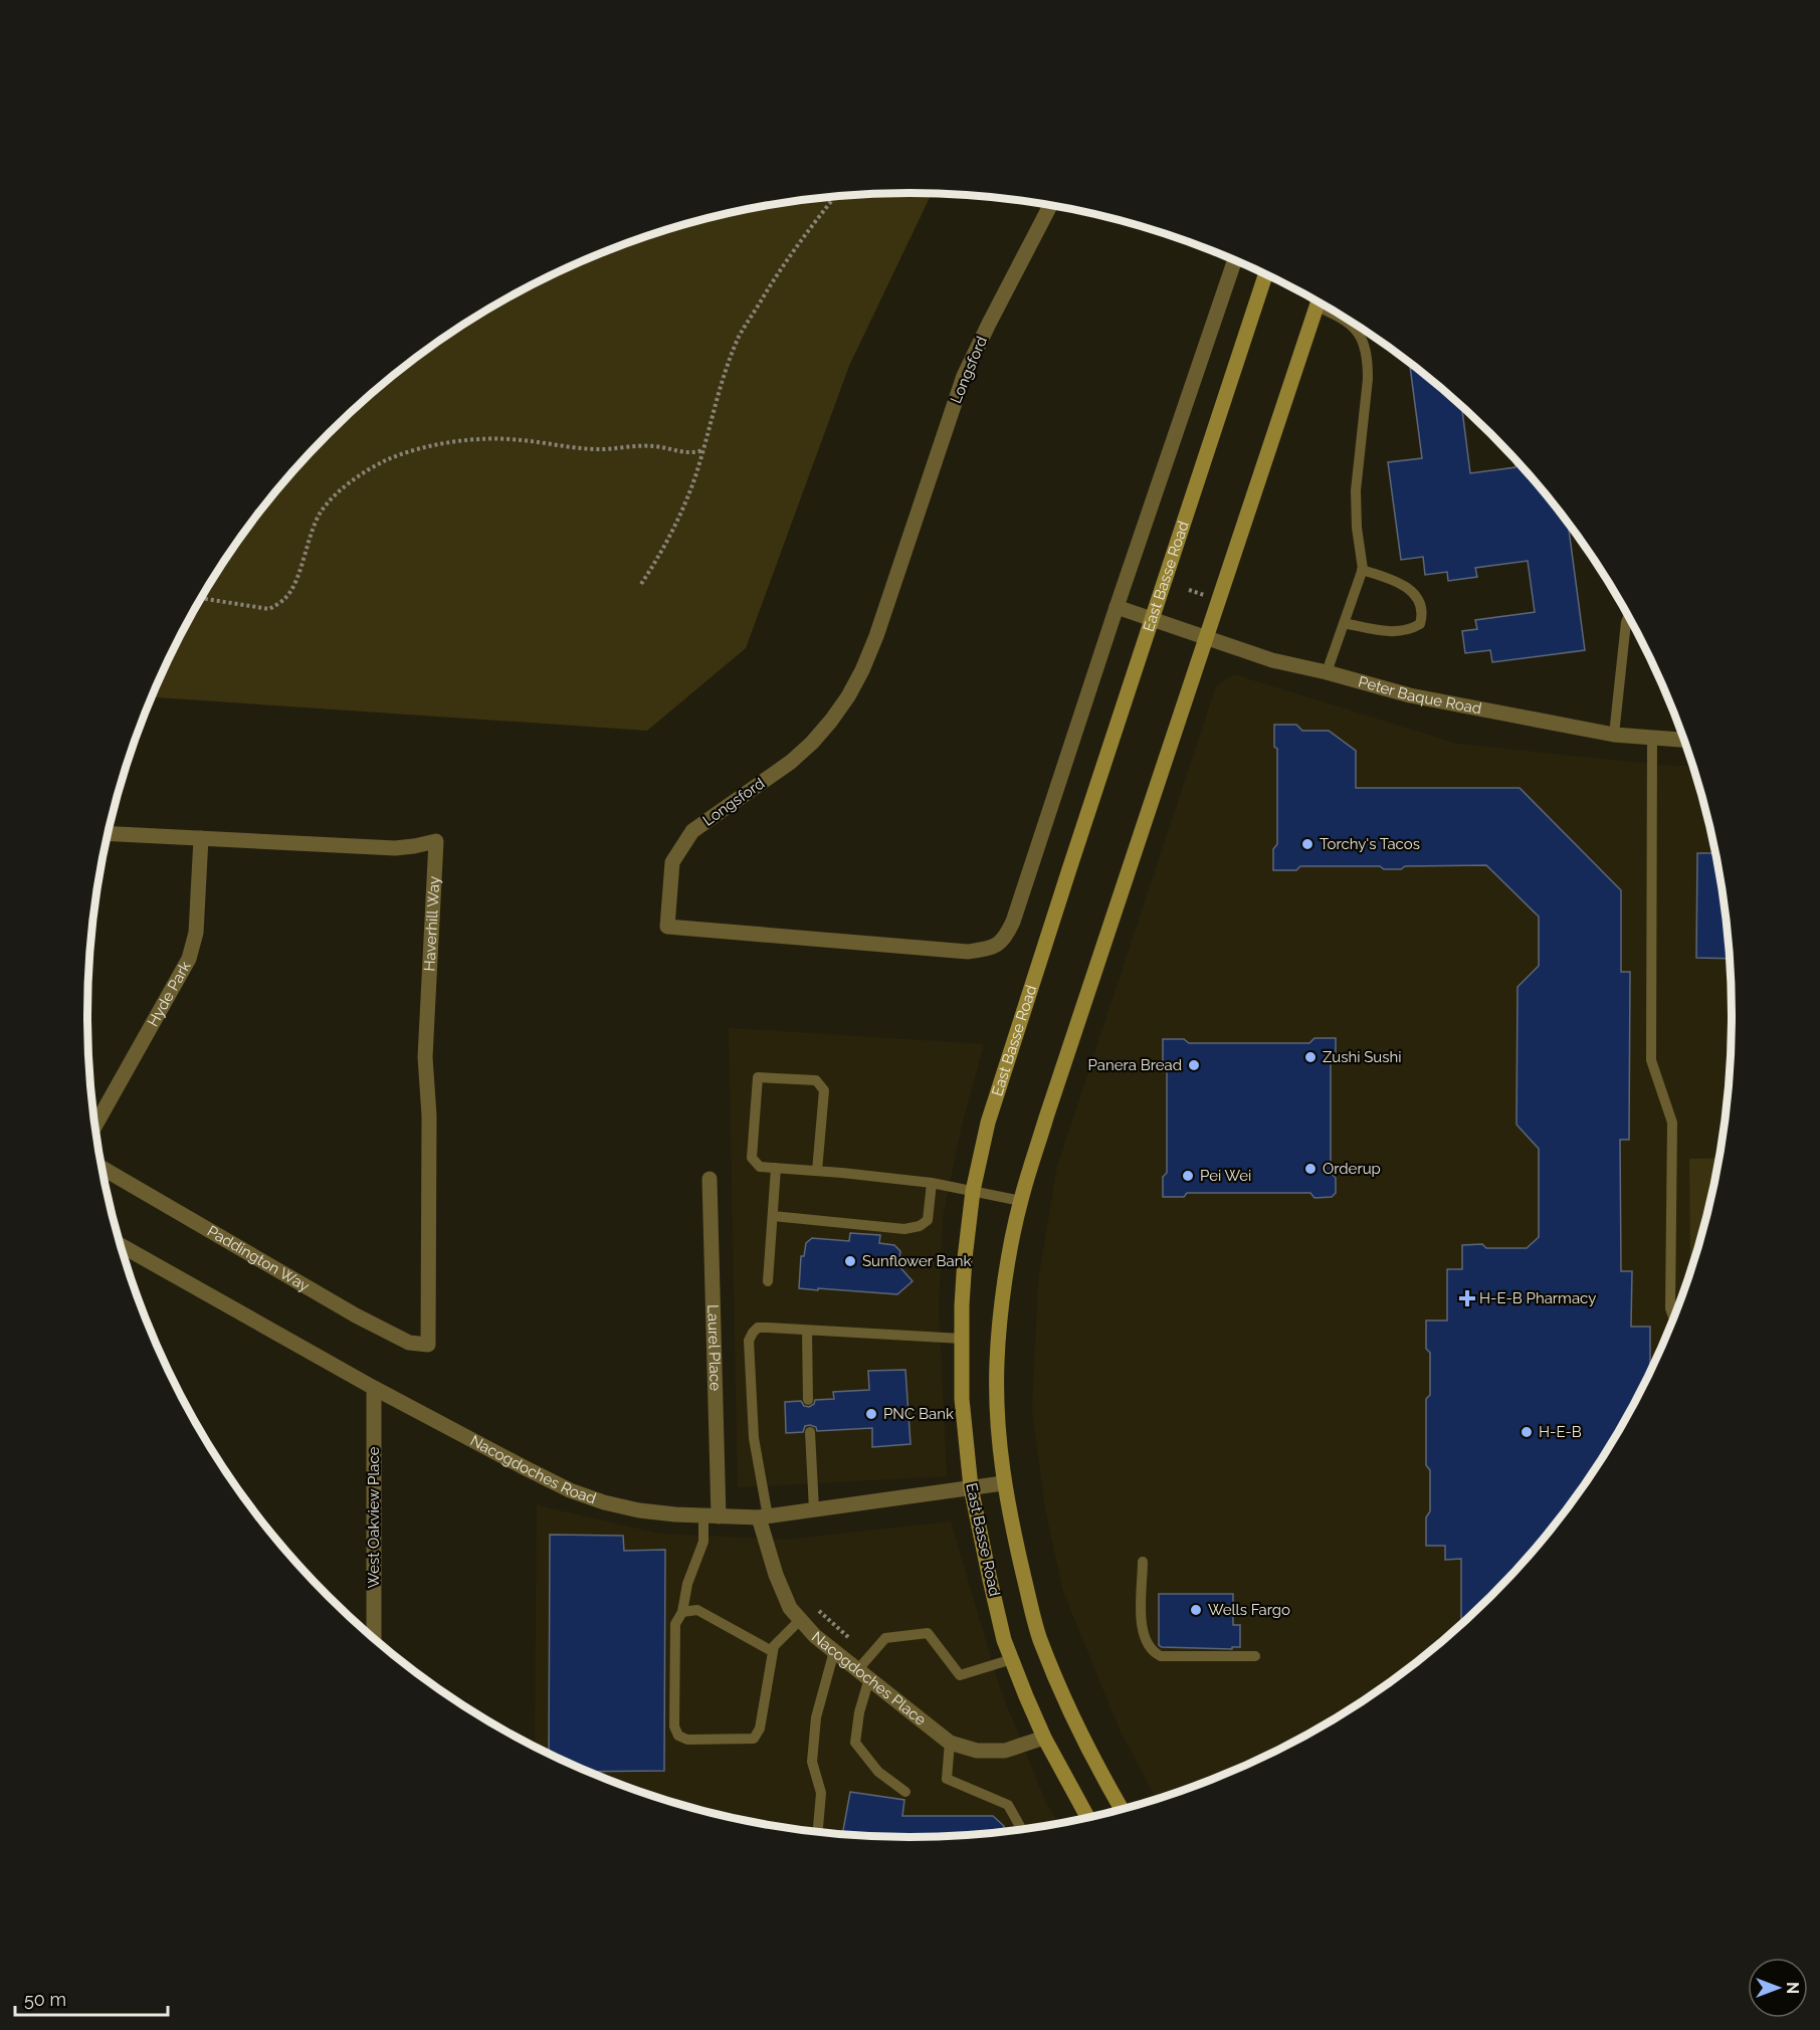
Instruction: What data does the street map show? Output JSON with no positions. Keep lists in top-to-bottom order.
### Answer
{
  "streets": {
    "main road": ["East Basse Road"],
    "street": [
      "Longsford",
      "Peter Baque Road",
      "Haverhill Way",
      "Hyde Park",
      "Paddington Way",
      "Laurel Place",
      "Nacogdoches Road",
      "West Oakview Place",
      "Nacogdoches Place"
    ]
  },
  "crossings": [
    ["East Basse Road", "Peter Baque Road"],
    ["East Basse Road", "Nacogdoches Road"],
    ["East Basse Road", "Nacogdoches Place"],
    ["Haverhill Way", "Hyde Park"],
    ["Haverhill Way", "Paddington Way"],
    ["Laurel Place", "Nacogdoches Road"],
    ["Nacogdoches Road", "West Oakview Place"],
    ["Nacogdoches Road", "Nacogdoches Place"]
  ],
  "places": {
    "other": [
      "Torchy's Tacos",
      "Zushi Sushi",
      "Panera Bread",
      "Orderup",
      "Pei Wei",
      "Sunflower Bank",
      "PNC Bank",
      "H-E-B",
      "Wells Fargo"
    ],
    "health": ["H-E-B Pharmacy"]
  },
  "scale_bar": "50 m",
  "north": "right"
}
